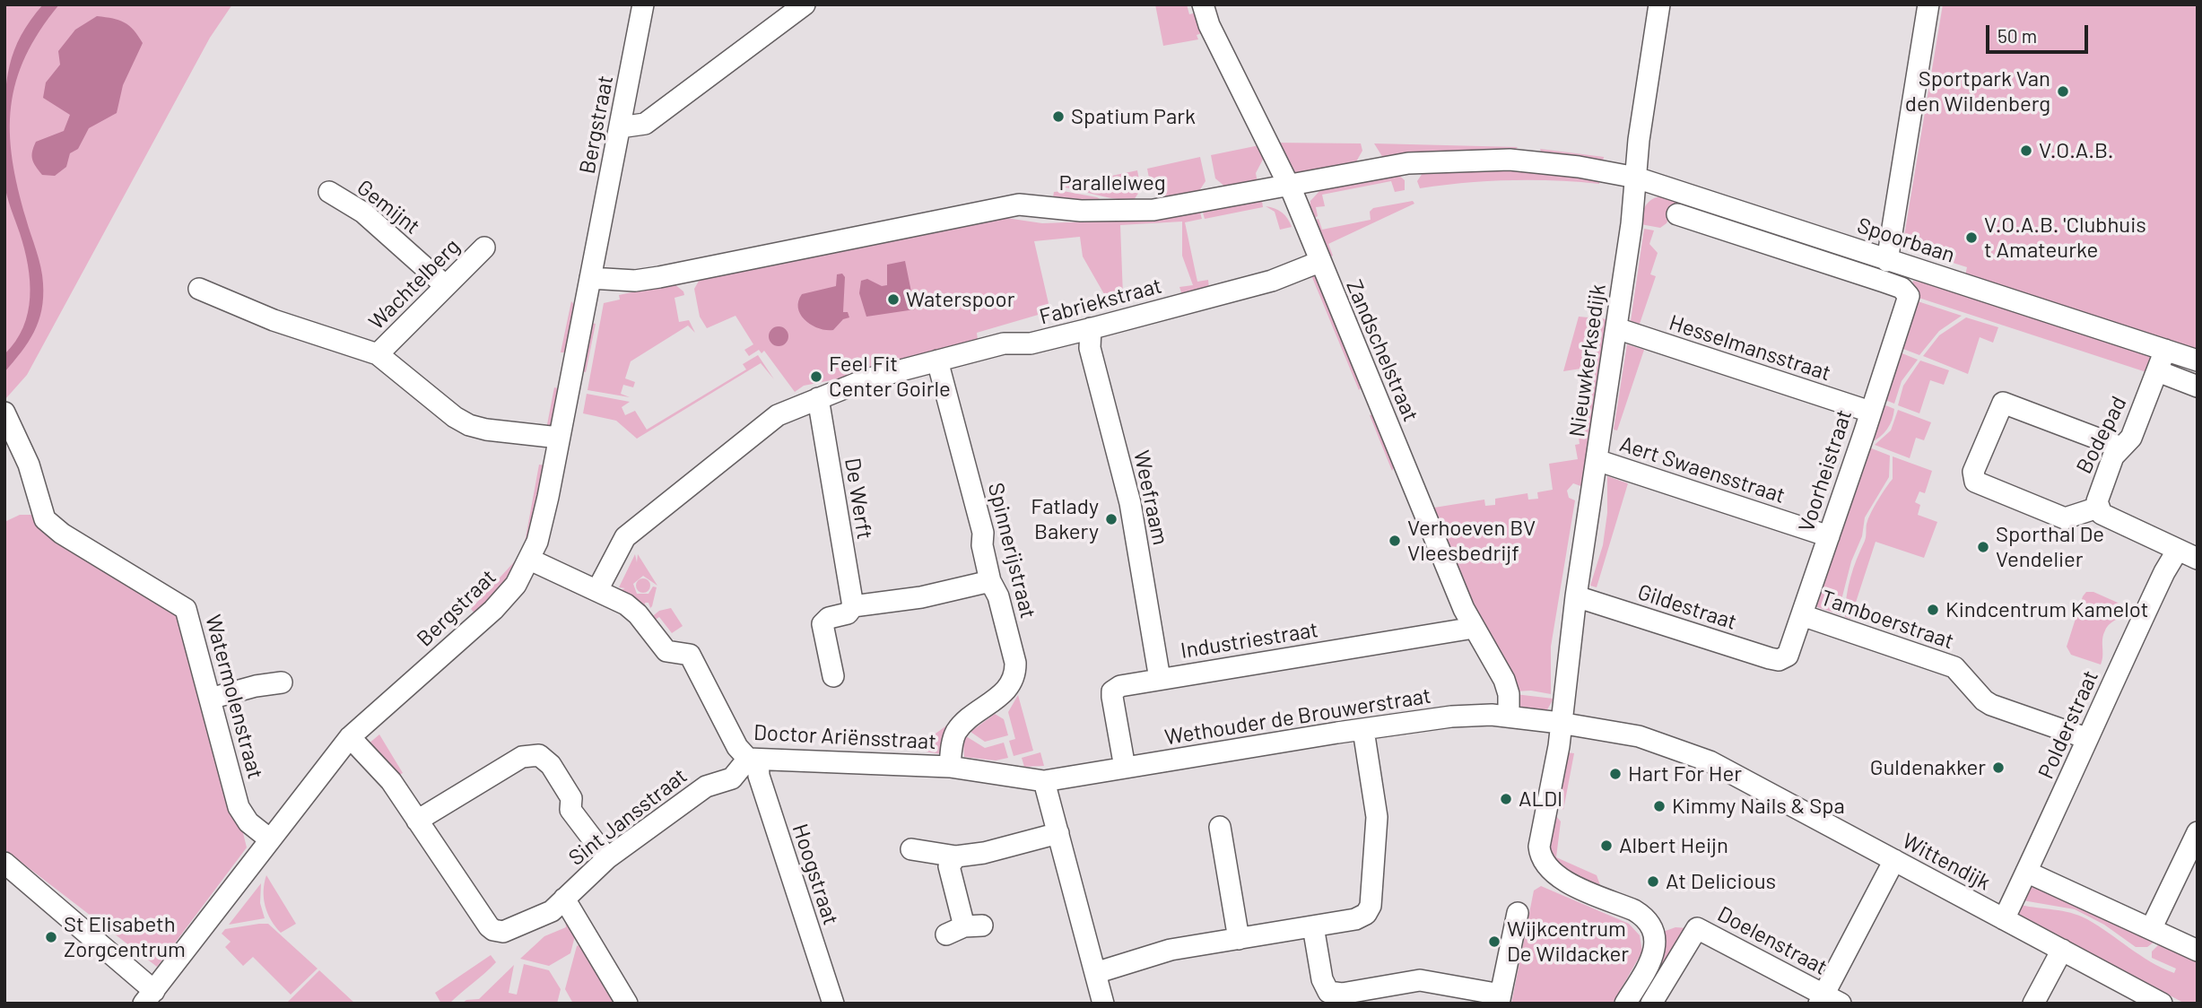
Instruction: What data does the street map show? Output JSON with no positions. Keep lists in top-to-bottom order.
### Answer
{
  "streets": {
    "street": [
      "Bergstraat",
      "Parallelweg",
      "Gemijnt",
      "Spoorbaan",
      "Wachtelberg",
      "Fabriekstraat",
      "Hesselmansstraat",
      "Zandschelstraat",
      "Nieuwkerksedijk",
      "Bodepad",
      "Aert Swaensstraat",
      "Voorheistraat",
      "Weefraam",
      "De Werft",
      "Spinnerijstraat",
      "Gildestraat",
      "Tamboerstraat",
      "Industriestraat",
      "Watermolenstraat",
      "Wethouder de Brouwerstraat",
      "Polderstraat",
      "Doctor Ariënsstraat",
      "Sint Jansstraat",
      "Wittendijk",
      "Hoogstraat",
      "Doelenstraat"
    ]
  },
  "crossings": [
    ["Bergstraat", "Parallelweg"],
    ["Bergstraat", "Watermolenstraat"],
    ["Bergstraat", "Doctor Ariënsstraat"],
    ["Parallelweg", "Spoorbaan"],
    ["Parallelweg", "Zandschelstraat"],
    ["Parallelweg", "Nieuwkerksedijk"],
    ["Gemijnt", "Wachtelberg"],
    ["Spoorbaan", "Nieuwkerksedijk"],
    ["Spoorbaan", "Bodepad"],
    ["Spoorbaan", "Voorheistraat"],
    ["Fabriekstraat", "Zandschelstraat"],
    ["Fabriekstraat", "Weefraam"],
    ["Fabriekstraat", "De Werft"],
    ["Fabriekstraat", "Spinnerijstraat"],
    ["Fabriekstraat", "Doctor Ariënsstraat"],
    ["Hesselmansstraat", "Nieuwkerksedijk"],
    ["Hesselmansstraat", "Voorheistraat"],
    ["Zandschelstraat", "Industriestraat"],
    ["Zandschelstraat", "Wethouder de Brouwerstraat"],
    ["Nieuwkerksedijk", "Aert Swaensstraat"],
    ["Nieuwkerksedijk", "Gildestraat"],
    ["Nieuwkerksedijk", "Wethouder de Brouwerstraat"],
    ["Nieuwkerksedijk", "Wittendijk"],
    ["Bodepad", "Polderstraat"],
    ["Aert Swaensstraat", "Voorheistraat"],
    ["Voorheistraat", "Gildestraat"],
    ["Voorheistraat", "Tamboerstraat"],
    ["Weefraam", "Industriestraat"],
    ["Spinnerijstraat", "Doctor Ariënsstraat"],
    ["Tamboerstraat", "Polderstraat"],
    ["Industriestraat", "Wethouder de Brouwerstraat"],
    ["Wethouder de Brouwerstraat", "Doctor Ariënsstraat"],
    ["Wethouder de Brouwerstraat", "Wittendijk"],
    ["Polderstraat", "Wittendijk"],
    ["Doctor Ariënsstraat", "Sint Jansstraat"],
    ["Doctor Ariënsstraat", "Hoogstraat"],
    ["Sint Jansstraat", "Hoogstraat"]
  ],
  "places": [
    "Sportpark Van den Wildenberg",
    "Spatium Park",
    "V.O.A.B.",
    "V.O.A.B. 'Clubhuis t Amateurke",
    "Waterspoor",
    "Feel Fit Center Goirle",
    "Fatlady Bakery",
    "Verhoeven BV Vleesbedrijf",
    "Sporthal De Vendelier",
    "Kindcentrum Kamelot",
    "Guldenakker",
    "Hart For Her",
    "ALDI",
    "Kimmy Nails & Spa",
    "Albert Heijn",
    "At Delicious",
    "St Elisabeth Zorgcentrum",
    "Wijkcentrum De Wildacker"
  ],
  "scale_bar": "50 m"
}
